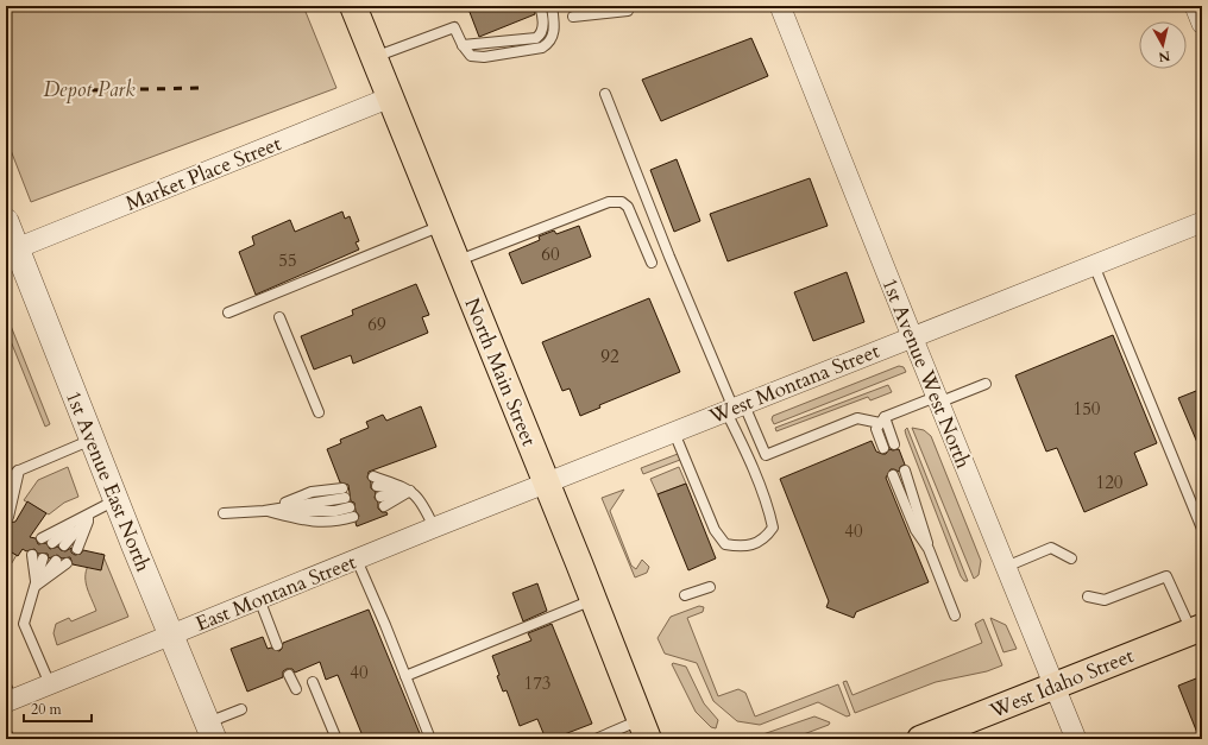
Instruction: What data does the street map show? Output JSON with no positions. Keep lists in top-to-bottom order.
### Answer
{
  "streets": {
    "main road": ["North Main Street", "West Idaho Street"],
    "street": [
      "Market Place Street",
      "1st Avenue West North",
      "West Montana Street",
      "1st Avenue East North",
      "East Montana Street"
    ]
  },
  "crossings": [
    ["Market Place Street", "North Main Street"],
    ["Market Place Street", "1st Avenue East North"],
    ["North Main Street", "West Montana Street"],
    ["North Main Street", "East Montana Street"],
    ["1st Avenue West North", "West Montana Street"],
    ["1st Avenue West North", "West Idaho Street"],
    ["West Montana Street", "East Montana Street"],
    ["1st Avenue East North", "East Montana Street"]
  ],
  "parks": ["Depot Park"],
  "house_numbers": [
    "60",
    "55",
    "69",
    "92",
    "150",
    "120",
    "40",
    "40",
    "173"
  ],
  "scale_bar": "20 m",
  "north": "bottom"
}
